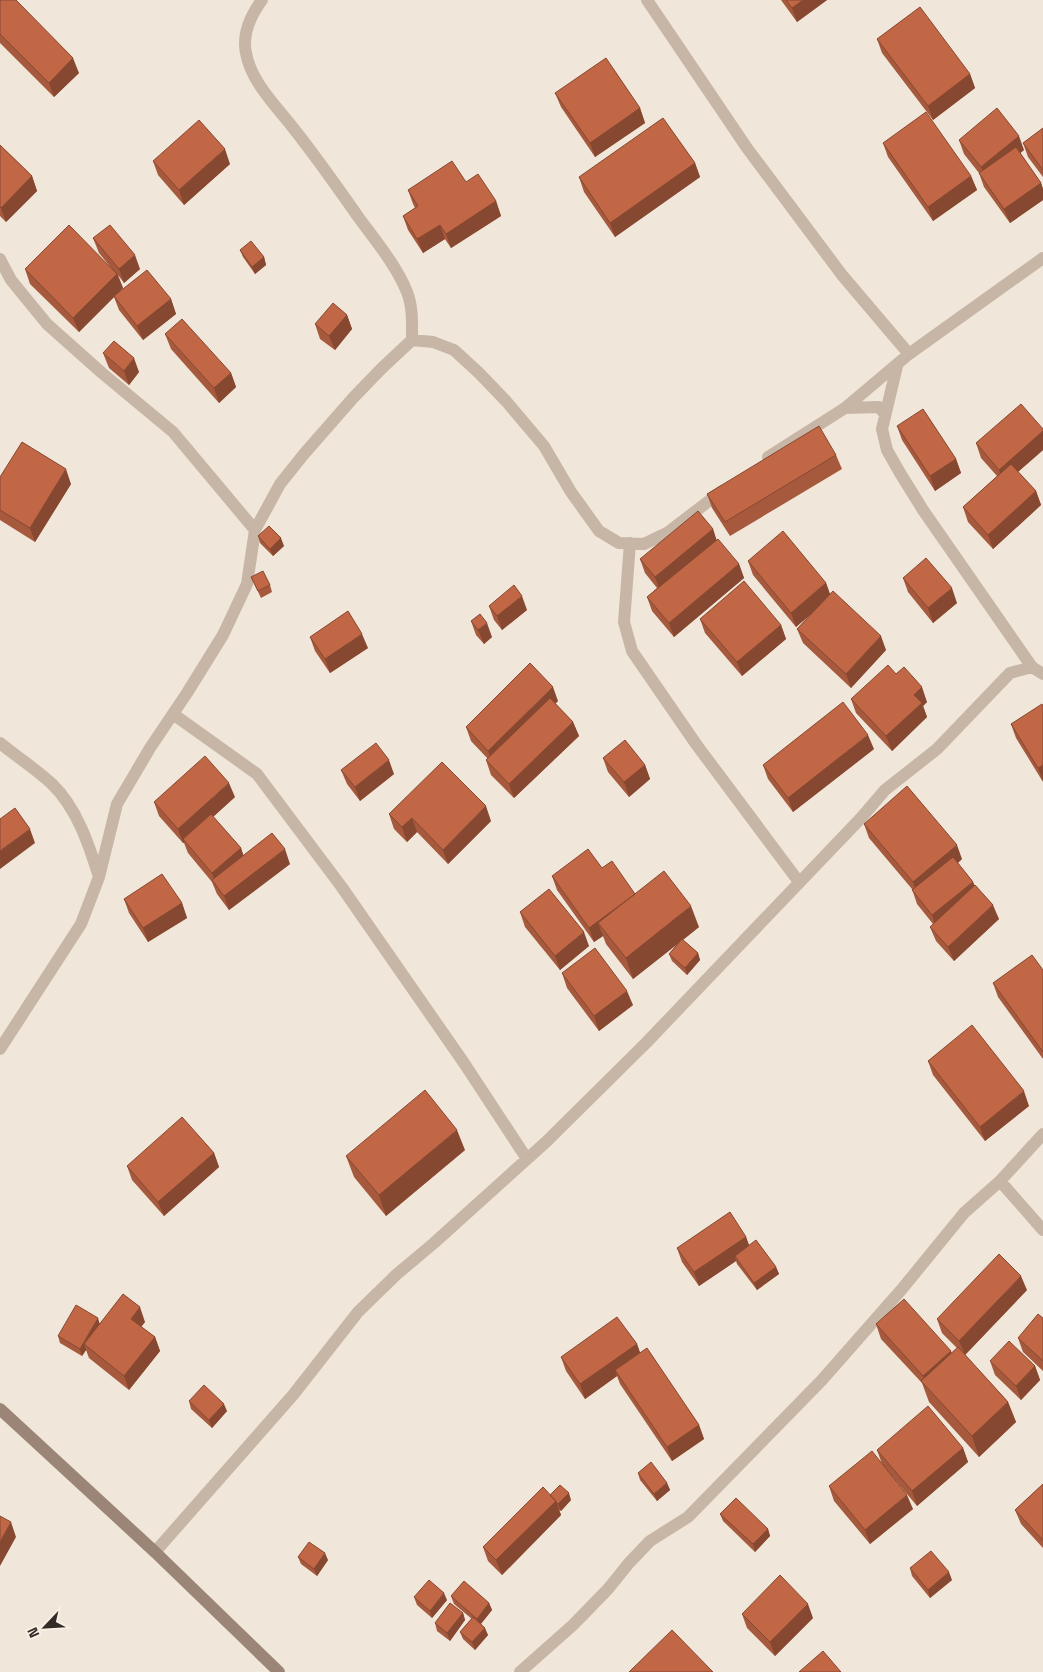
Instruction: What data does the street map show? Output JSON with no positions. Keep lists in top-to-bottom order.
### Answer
{
  "north": "bottom left"
}
